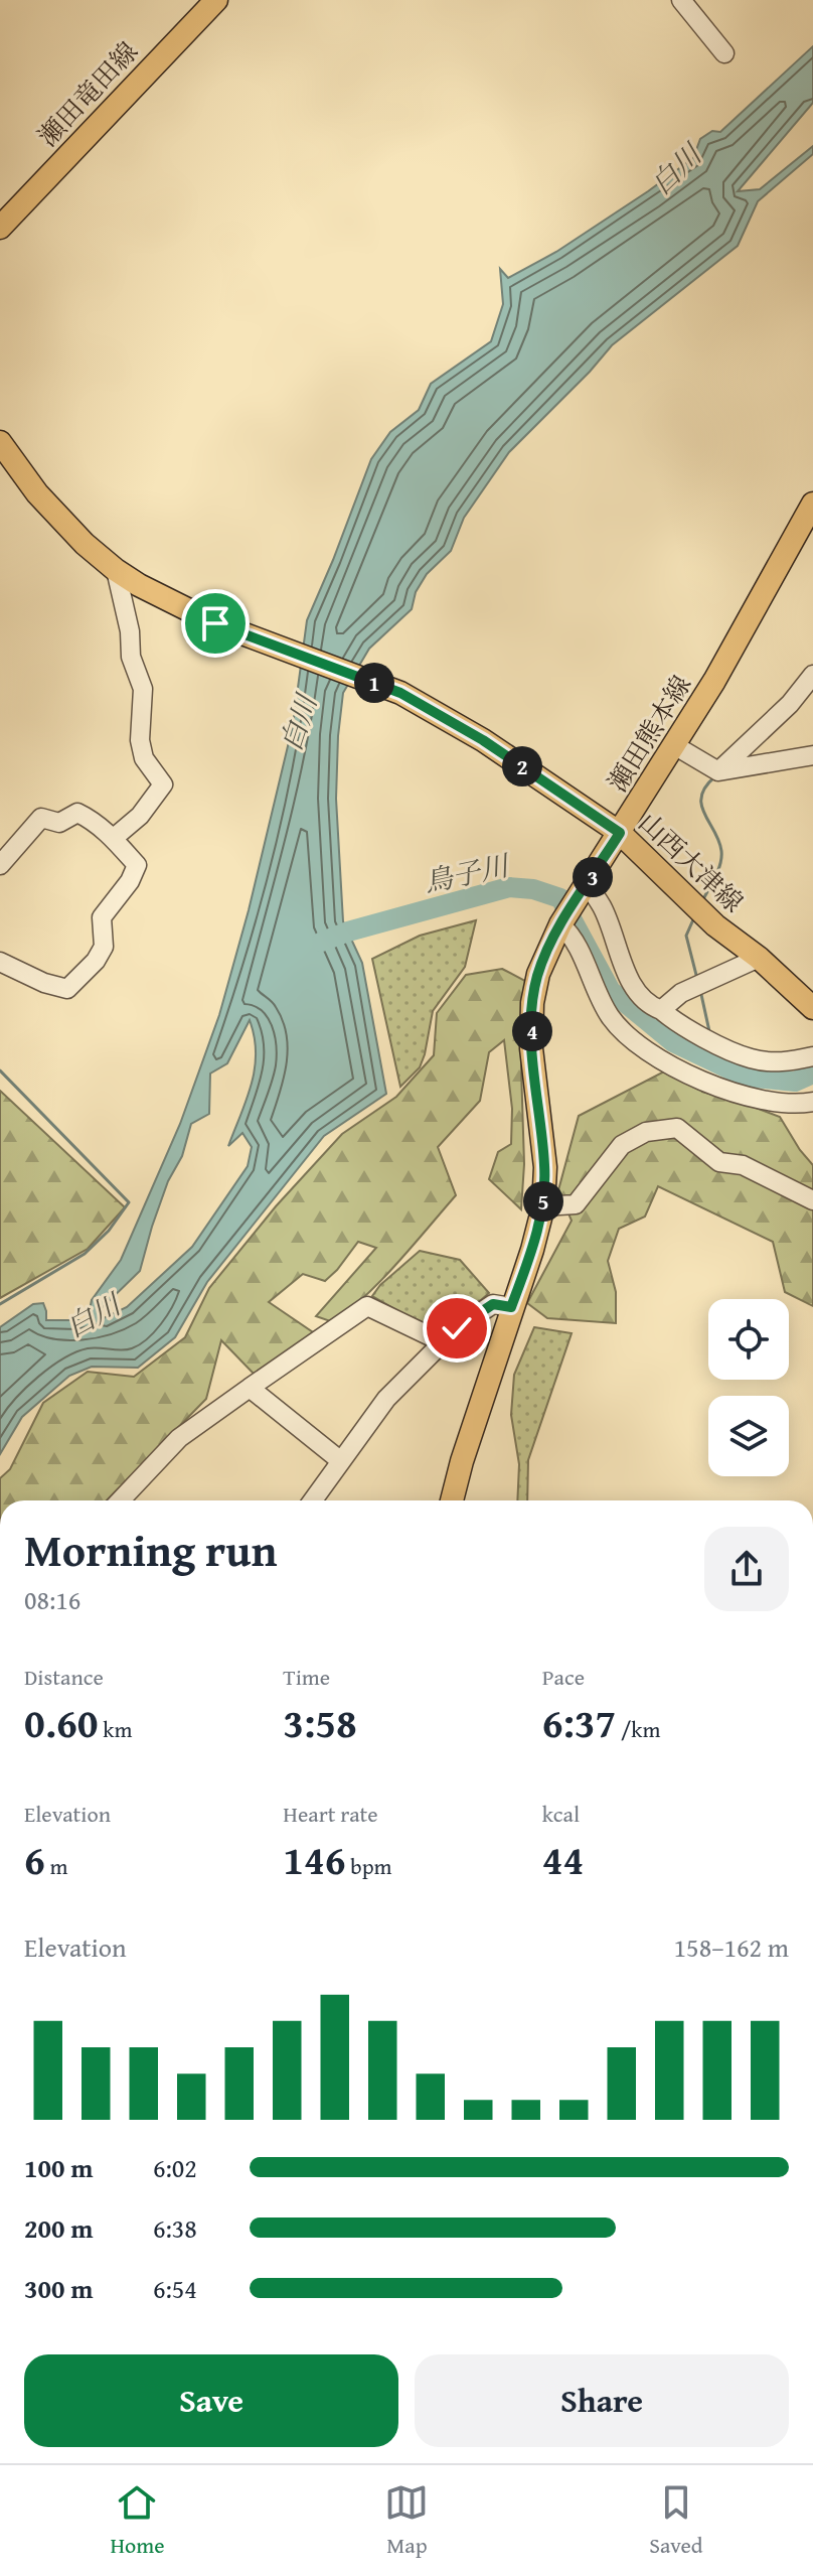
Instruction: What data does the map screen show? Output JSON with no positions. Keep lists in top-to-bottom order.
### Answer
{
  "streets": {
    "main road": ["瀬田竜田線", "瀬田熊本線", "山西大津線"]
  },
  "crossings": [
    ["瀬田熊本線", "山西大津線"]
  ],
  "water": ["白川", "鳥子川"],
  "page": {
    "pins": [
      "1",
      "2",
      "3",
      "4",
      "5"
    ],
    "heading": ["Morning run", "08:16"],
    "stats": [
      ["Distance", "0.60 km"],
      ["Time", "3:58"],
      ["Pace", "6:37 /km"],
      ["Elevation", "6 m"],
      ["Heart rate", "146 bpm"],
      ["kcal", "44"]
    ],
    "chart": ["Elevation", "158–162 m"],
    "list": [
      {
        "name": "100 m",
        "note": "6:02"
      },
      {
        "name": "200 m",
        "note": "6:38"
      },
      {
        "name": "300 m",
        "note": "6:54"
      }
    ],
    "buttons": ["Save", "Share"],
    "tabs": ["Home", "Map", "Saved"]
  }
}
